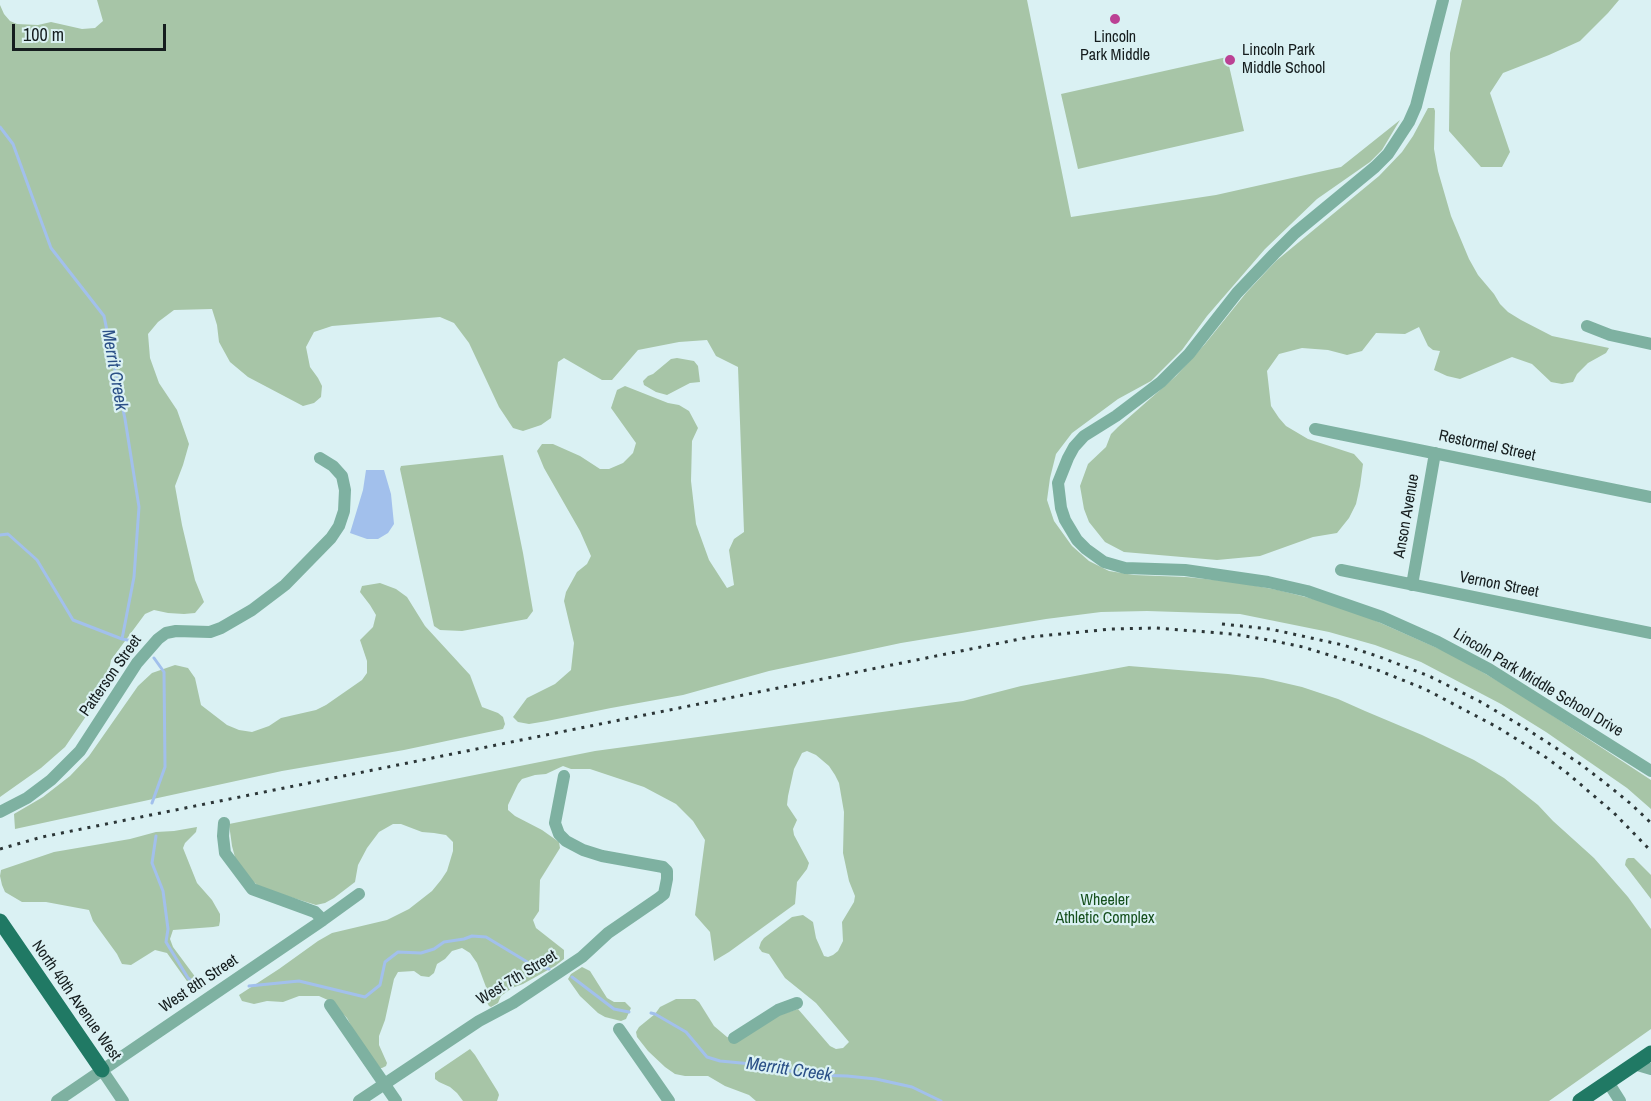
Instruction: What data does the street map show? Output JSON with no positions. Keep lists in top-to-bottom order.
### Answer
{
  "streets": {
    "main road": ["North 40th Avenue West"],
    "street": [
      "Restormel Street",
      "Anson Avenue",
      "Vernon Street",
      "Patterson Street",
      "Lincoln Park Middle School Drive",
      "West 7th Street",
      "West 8th Street"
    ]
  },
  "crossings": [
    ["Restormel Street", "Anson Avenue"],
    ["Anson Avenue", "Vernon Street"],
    ["West 8th Street", "North 40th Avenue West"]
  ],
  "water": ["Merrit Creek", "Merritt Creek"],
  "parks": ["Wheeler Athletic Complex"],
  "places": ["Lincoln Park Middle", "Lincoln Park Middle School"],
  "scale_bar": "100 m"
}
